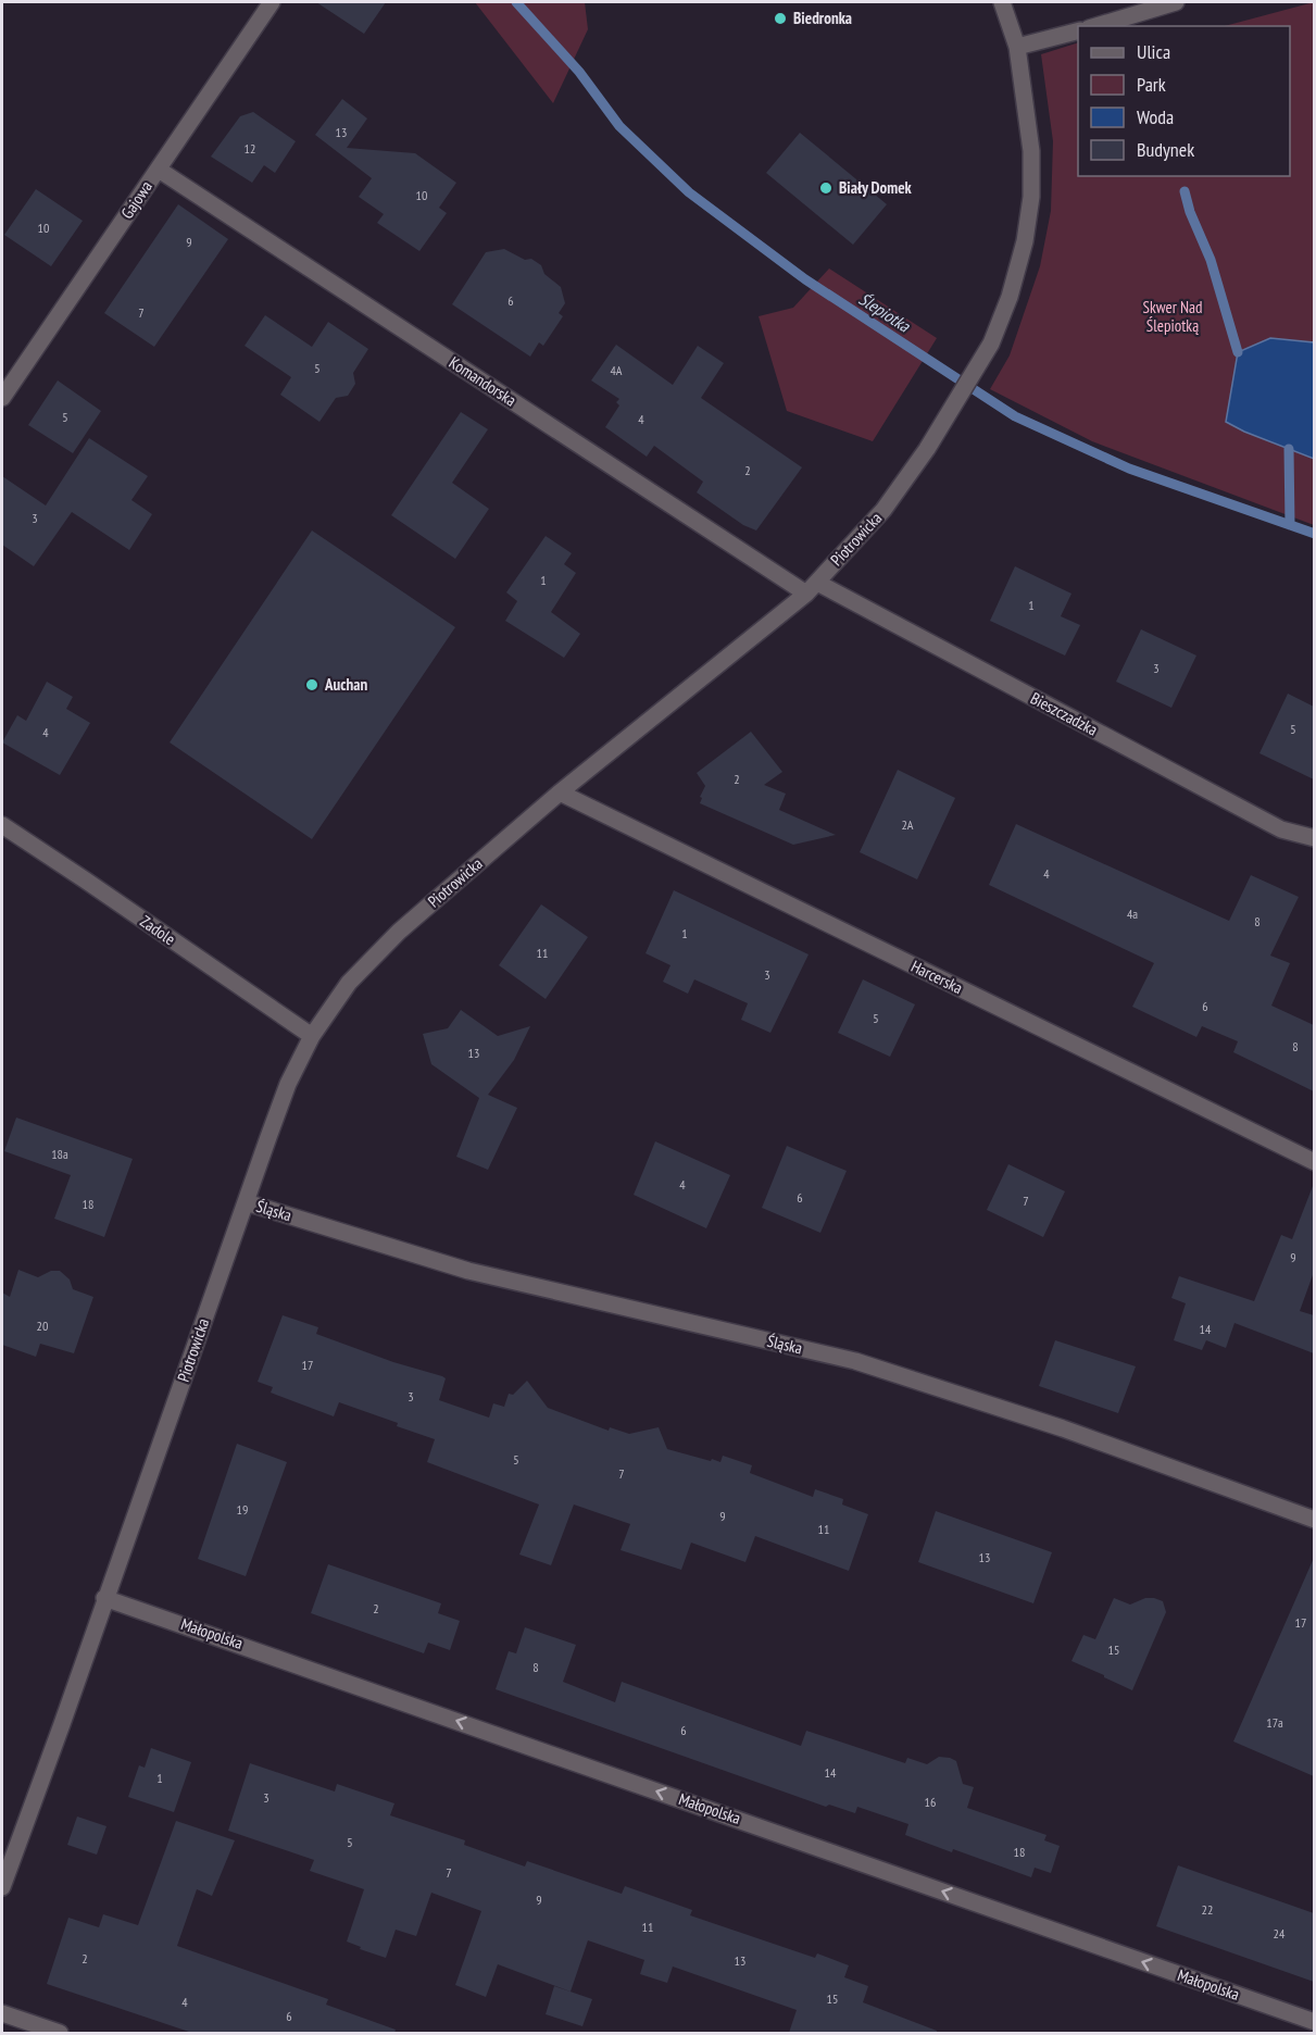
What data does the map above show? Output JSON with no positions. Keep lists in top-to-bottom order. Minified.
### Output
{"streets":{"street":["Gajowa","Komandorska","Piotrowicka","Bieszczadzka","Zadole","Harcerska","Śląska","Małopolska"]},"crossings":[["Gajowa","Komandorska"],["Komandorska","Piotrowicka"],["Komandorska","Bieszczadzka"],["Piotrowicka","Bieszczadzka"],["Piotrowicka","Zadole"],["Piotrowicka","Harcerska"],["Piotrowicka","Śląska"],["Piotrowicka","Małopolska"]],"one_way":["Małopolska"],"water":["Ślepiotka"],"parks":["Skwer Nad Ślepiotką"],"places":["Biedronka","Biały Domek","Auchan"],"house_numbers":["13","12","10","10","9","6","7","5","4A","5","4","2","3","1","1","3","5","4","2","2A","4","4a","8","1","11","3","6","5","8","13","18a","4","6","7","18","9","20","14","17","3","5","7","19","9","11","13","2","17","15","8","17a","6","14","1","3","16","5","18","7","9","22","11","24","2","13","15","4","6"],"legend":["Ulica","Park","Woda","Budynek"]}
